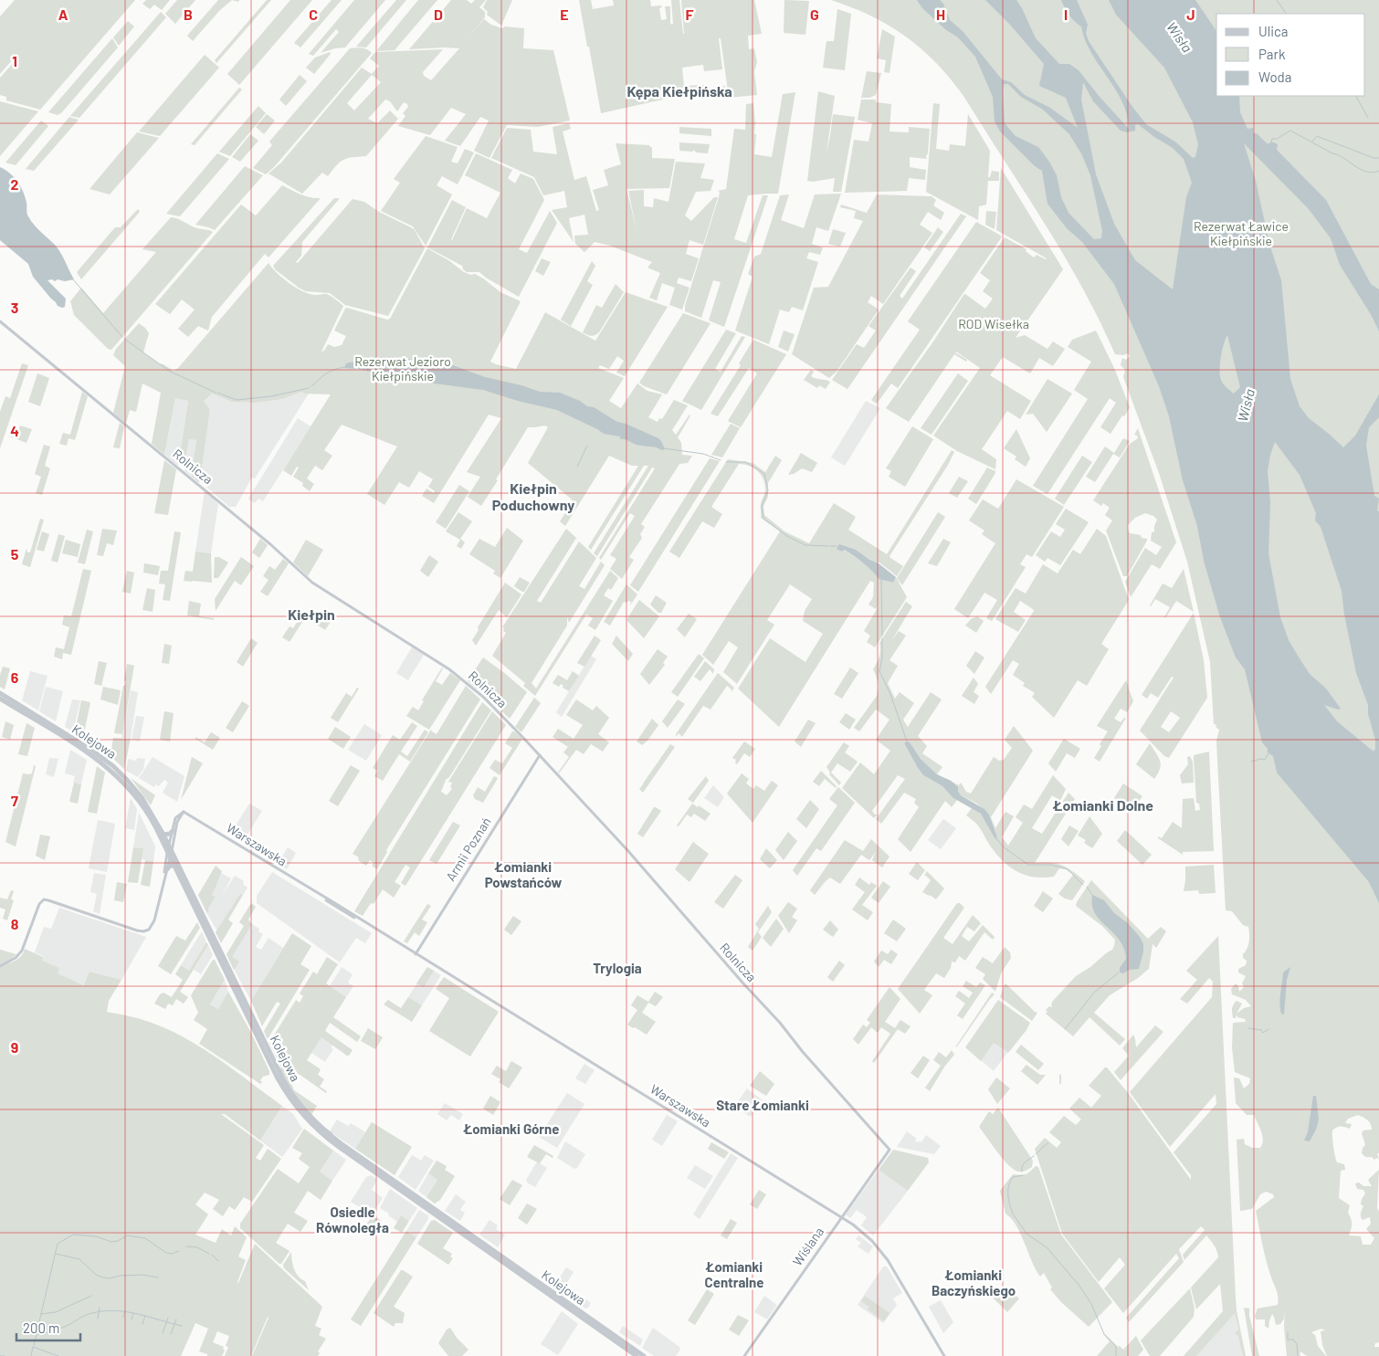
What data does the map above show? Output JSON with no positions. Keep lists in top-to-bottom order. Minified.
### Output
{"streets":{"highway":["Kolejowa"],"street":["Rolnicza","Warszawska","Armii Poznań","Wiślana"]},"crossings":[["Rolnicza","Armii Poznań"],["Rolnicza","Wiślana"],["Warszawska","Armii Poznań"],["Warszawska","Wiślana"]],"districts":["Kępa Kiełpińska","Kiełpin Poduchowny","Kiełpin","Łomianki Dolne","Łomianki Powstańców","Trylogia","Stare Łomianki","Łomianki Górne","Osiedle Równoległa","Łomianki Centralne","Łomianki Baczyńskiego"],"water":["Wisła"],"parks":["Rezerwat Ławice Kiełpińskie","ROD Wisełka","Rezerwat Jezioro Kiełpińskie"],"legend":["Ulica","Park","Woda"],"scale_bar":"200 m","grid":{"columns":["A","B","C","D","E","F","G","H","I","J"],"rows":["1","2","3","4","5","6","7","8","9"]}}
